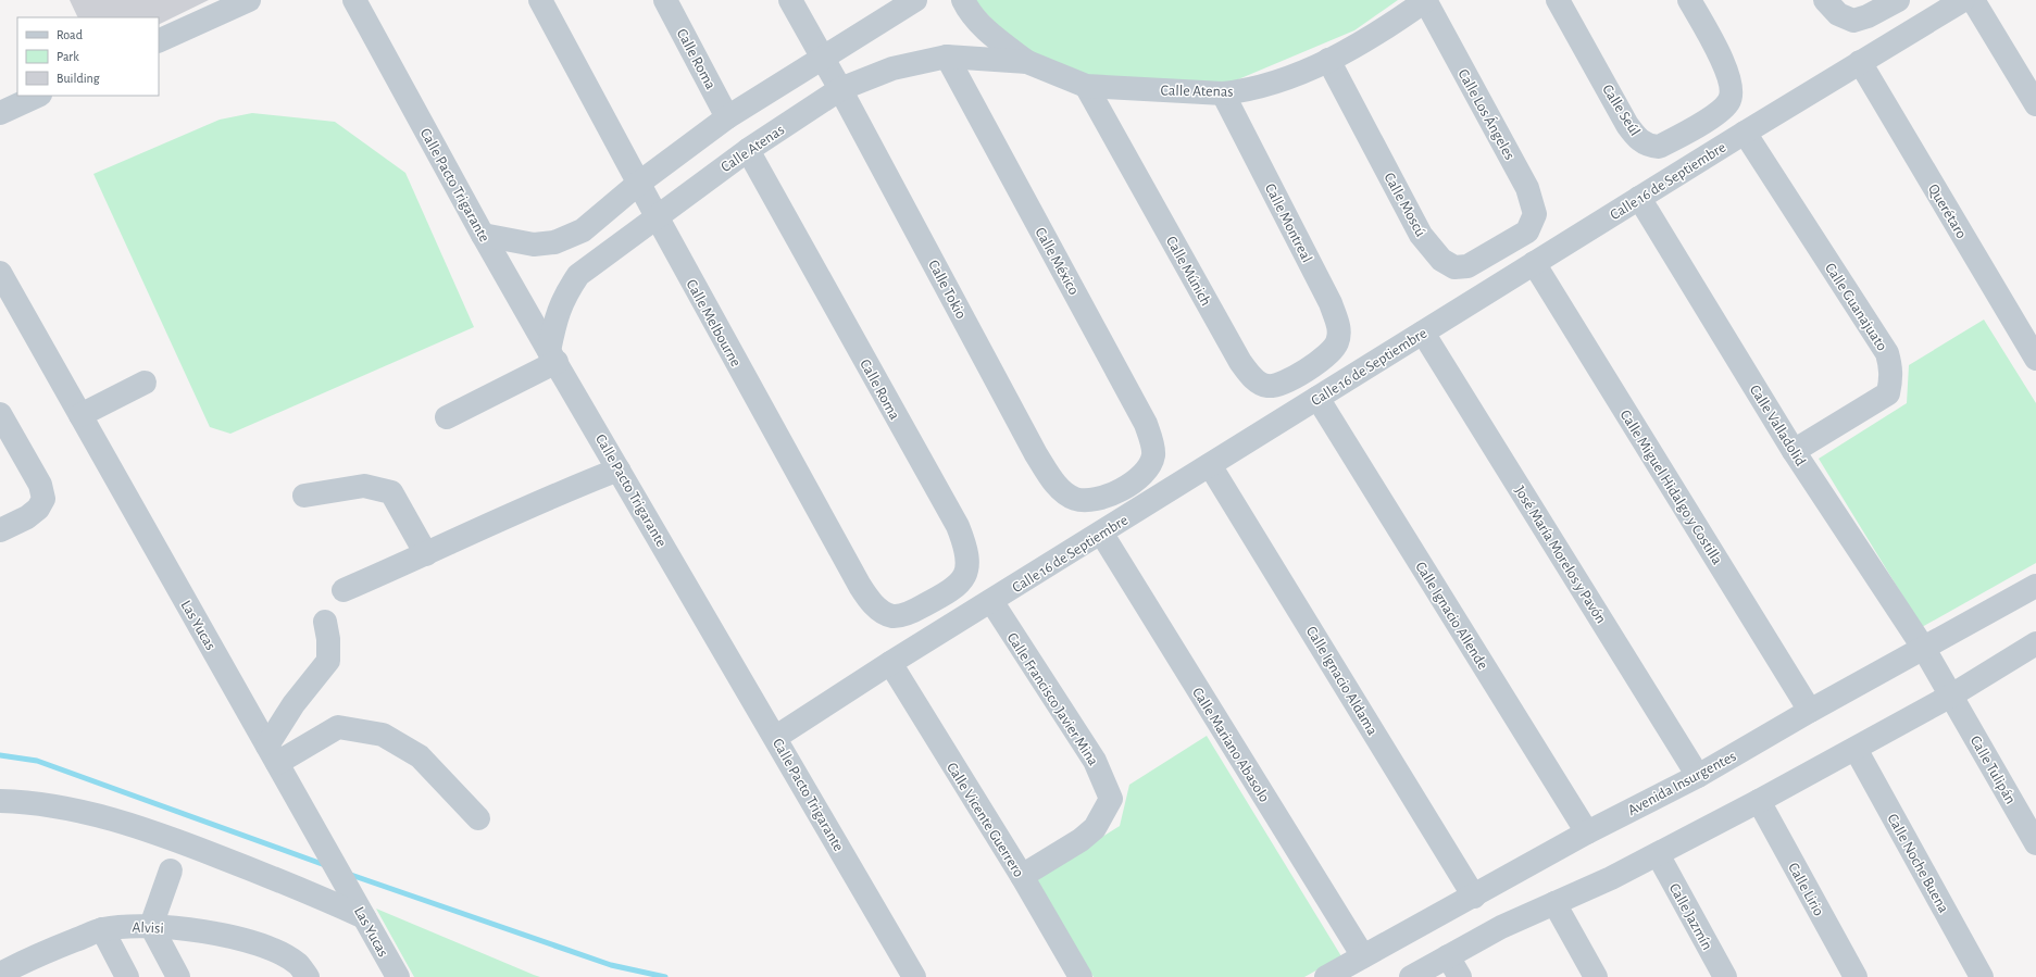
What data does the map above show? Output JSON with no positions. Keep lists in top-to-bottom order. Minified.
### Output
{"streets":{"street":["Calle Roma","Calle Atenas","Calle Seúl","Calle Los Ángeles","Calle 16 de Septiembre","Calle Pacto Trigarante","Calle Moscú","Querétaro","Calle Montreal","Calle México","Calle Múnich","Calle Tokio","Calle Guanajuato","Calle Melbourne","Calle Valladolid","Calle Miguel Hidalgo y Costilla","José María Morelos y Pavón","Calle Ignacio Allende","Las Yucas","Calle Ignacio Aldama","Calle Francisco Javier Mina","Calle Mariano Abasolo","Calle Tulipán","Avenida Insurgentes","Calle Vicente Guerrero","Calle Noche Buena","Calle Lirio","Calle Jazmín","Alvisi"]},"crossings":[["Calle Roma","Calle Atenas"],["Calle Roma","Calle Melbourne"],["Calle Atenas","Calle Los Ángeles"],["Calle Atenas","Calle Pacto Trigarante"],["Calle Atenas","Calle Moscú"],["Calle Atenas","Calle Montreal"],["Calle Atenas","Calle México"],["Calle Atenas","Calle Múnich"],["Calle Atenas","Calle Tokio"],["Calle Atenas","Calle Melbourne"],["Calle Los Ángeles","Calle Moscú"],["Calle 16 de Septiembre","Calle Pacto Trigarante"],["Calle 16 de Septiembre","Querétaro"],["Calle 16 de Septiembre","Calle Guanajuato"],["Calle 16 de Septiembre","Calle Valladolid"],["Calle 16 de Septiembre","Calle Miguel Hidalgo y Costilla"],["Calle 16 de Septiembre","José María Morelos y Pavón"],["Calle 16 de Septiembre","Calle Ignacio Allende"],["Calle 16 de Septiembre","Calle Ignacio Aldama"],["Calle 16 de Septiembre","Calle Francisco Javier Mina"],["Calle 16 de Septiembre","Calle Mariano Abasolo"],["Calle 16 de Septiembre","Calle Vicente Guerrero"],["Calle Montreal","Calle Múnich"],["Calle México","Calle Tokio"],["Calle Guanajuato","Calle Valladolid"],["Calle Valladolid","Calle Tulipán"],["Calle Valladolid","Avenida Insurgentes"],["Calle Miguel Hidalgo y Costilla","Avenida Insurgentes"],["José María Morelos y Pavón","Avenida Insurgentes"],["Calle Ignacio Allende","Avenida Insurgentes"],["Calle Ignacio Aldama","Avenida Insurgentes"],["Calle Francisco Javier Mina","Calle Vicente Guerrero"],["Calle Mariano Abasolo","Avenida Insurgentes"]],"legend":["Road","Park","Building"]}
